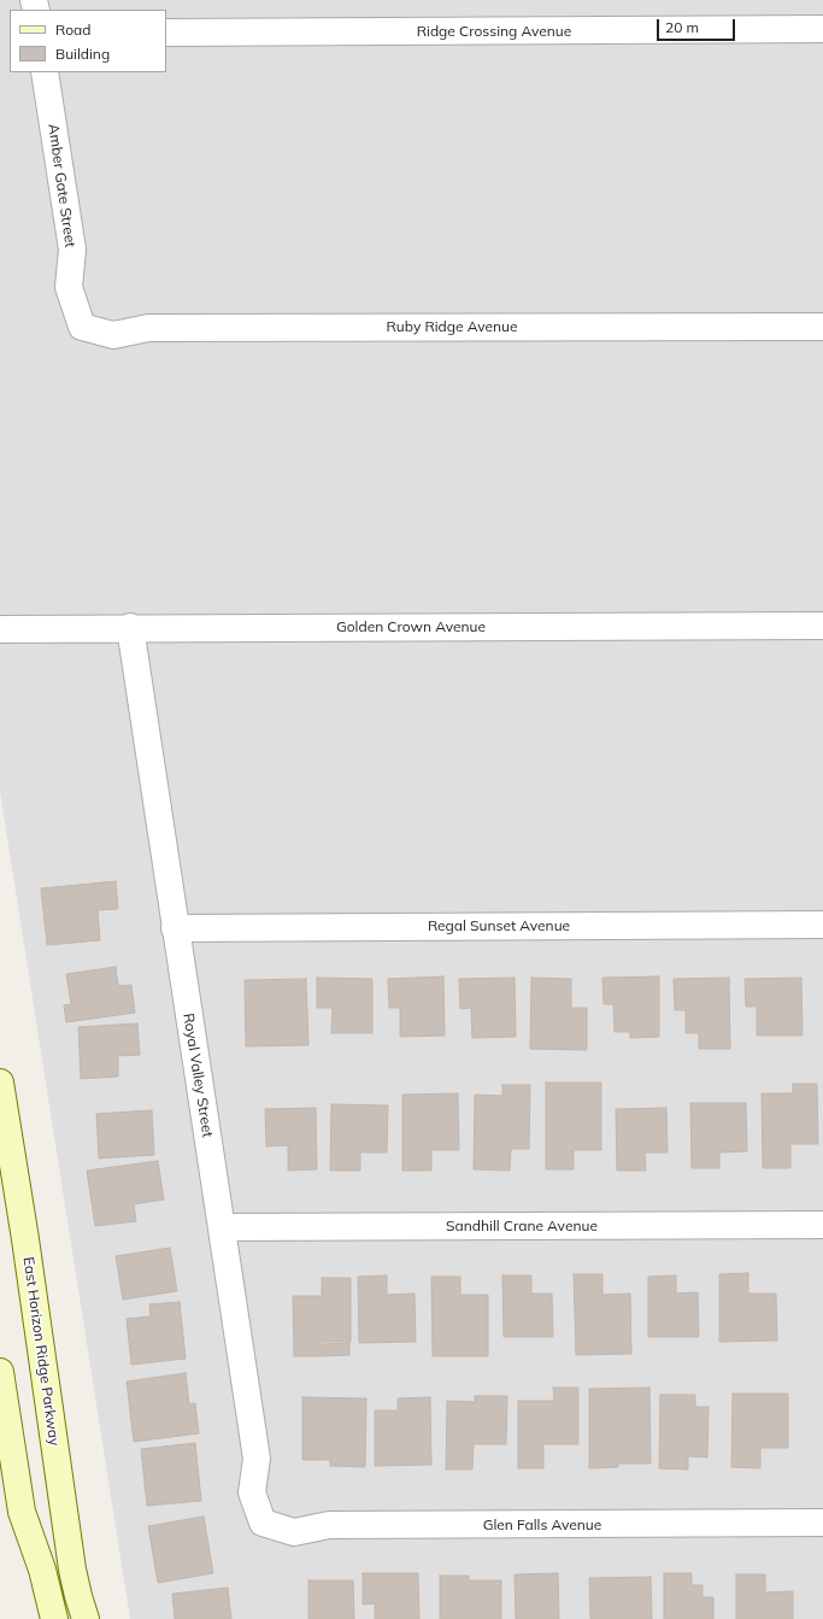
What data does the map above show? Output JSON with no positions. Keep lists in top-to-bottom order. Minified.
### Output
{"streets":{"main road":["East Horizon Ridge Parkway"],"street":["Ridge Crossing Avenue","Amber Gate Street","Ruby Ridge Avenue","Golden Crown Avenue","Regal Sunset Avenue","Royal Valley Street","Sandhill Crane Avenue","Glen Falls Avenue"]},"crossings":[["Amber Gate Street","Ruby Ridge Avenue"],["Golden Crown Avenue","Royal Valley Street"],["Regal Sunset Avenue","Royal Valley Street"],["Royal Valley Street","Sandhill Crane Avenue"],["Royal Valley Street","Glen Falls Avenue"]],"legend":["Road","Building"],"scale_bar":"20 m"}
